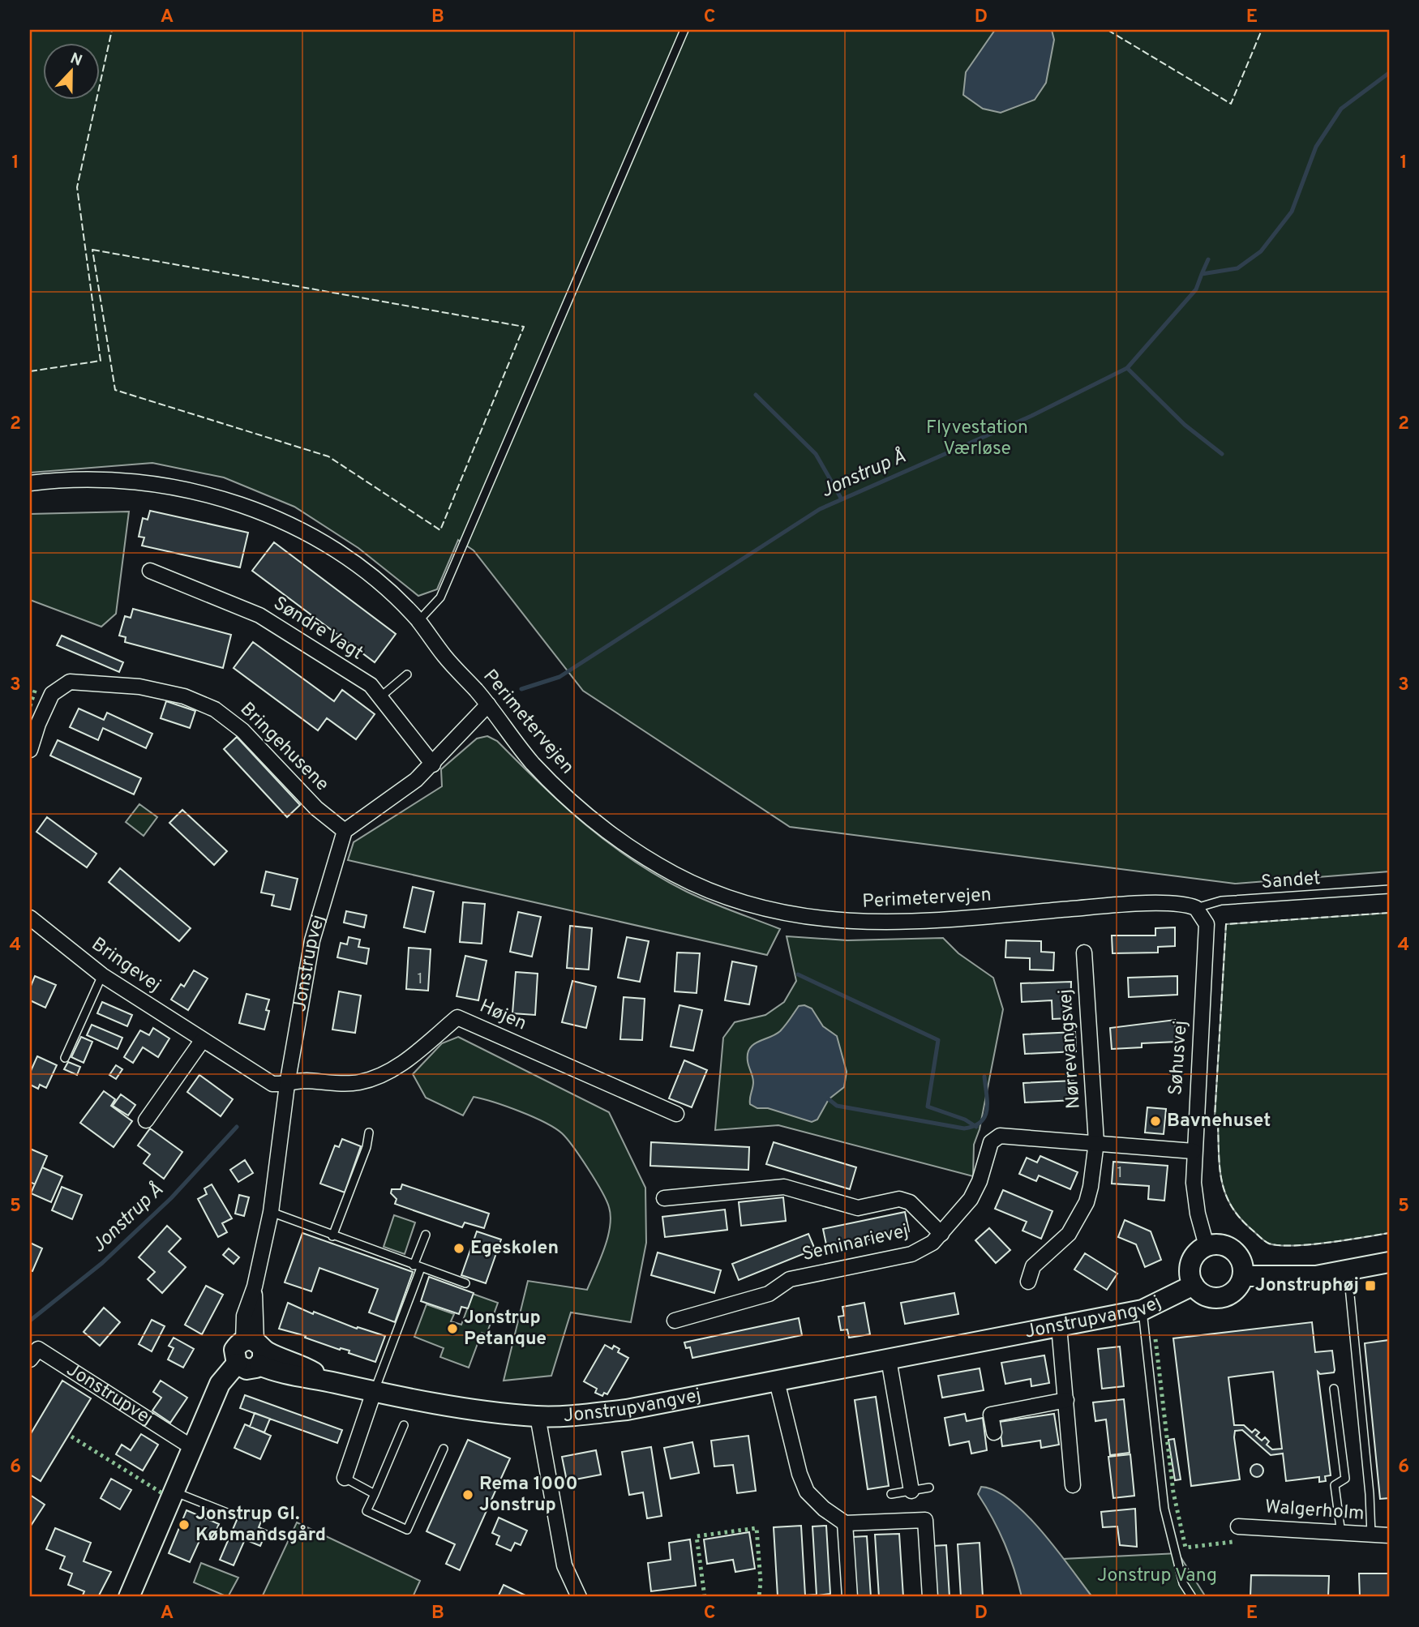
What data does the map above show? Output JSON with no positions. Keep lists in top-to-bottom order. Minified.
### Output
{"streets":{"street":["Søndre Vagt","Perimetervejen","Bringehusene","Jonstrupvej","Bringevej","Højen","Nørrevangsvej","Søhusvej","Seminarievej","Jonstrupvangvej","Walgerholm"],"lane":["Sandet"]},"crossings":[["Perimetervejen","Sandet"],["Perimetervejen","Søhusvej"],["Bringehusene","Jonstrupvej"],["Sandet","Søhusvej"],["Jonstrupvej","Bringevej"],["Jonstrupvej","Højen"],["Jonstrupvej","Jonstrupvangvej"],["Bringevej","Højen"],["Nørrevangsvej","Seminarievej"],["Søhusvej","Seminarievej"],["Søhusvej","Jonstrupvangvej"]],"water":["Jonstrup Å"],"parks":["Flyvestation Værløse","Jonstrup Vang"],"places":{"other":["Bavnehuset","Egeskolen","Jonstrup Petanque","Rema 1000 Jonstrup","Jonstrup Gl. Købmandsgård"],"transit":["Jonstruphøj"]},"house_numbers":["1","1"],"north":"top","grid":{"columns":["A","B","C","D","E"],"rows":["1","2","3","4","5","6"]}}
